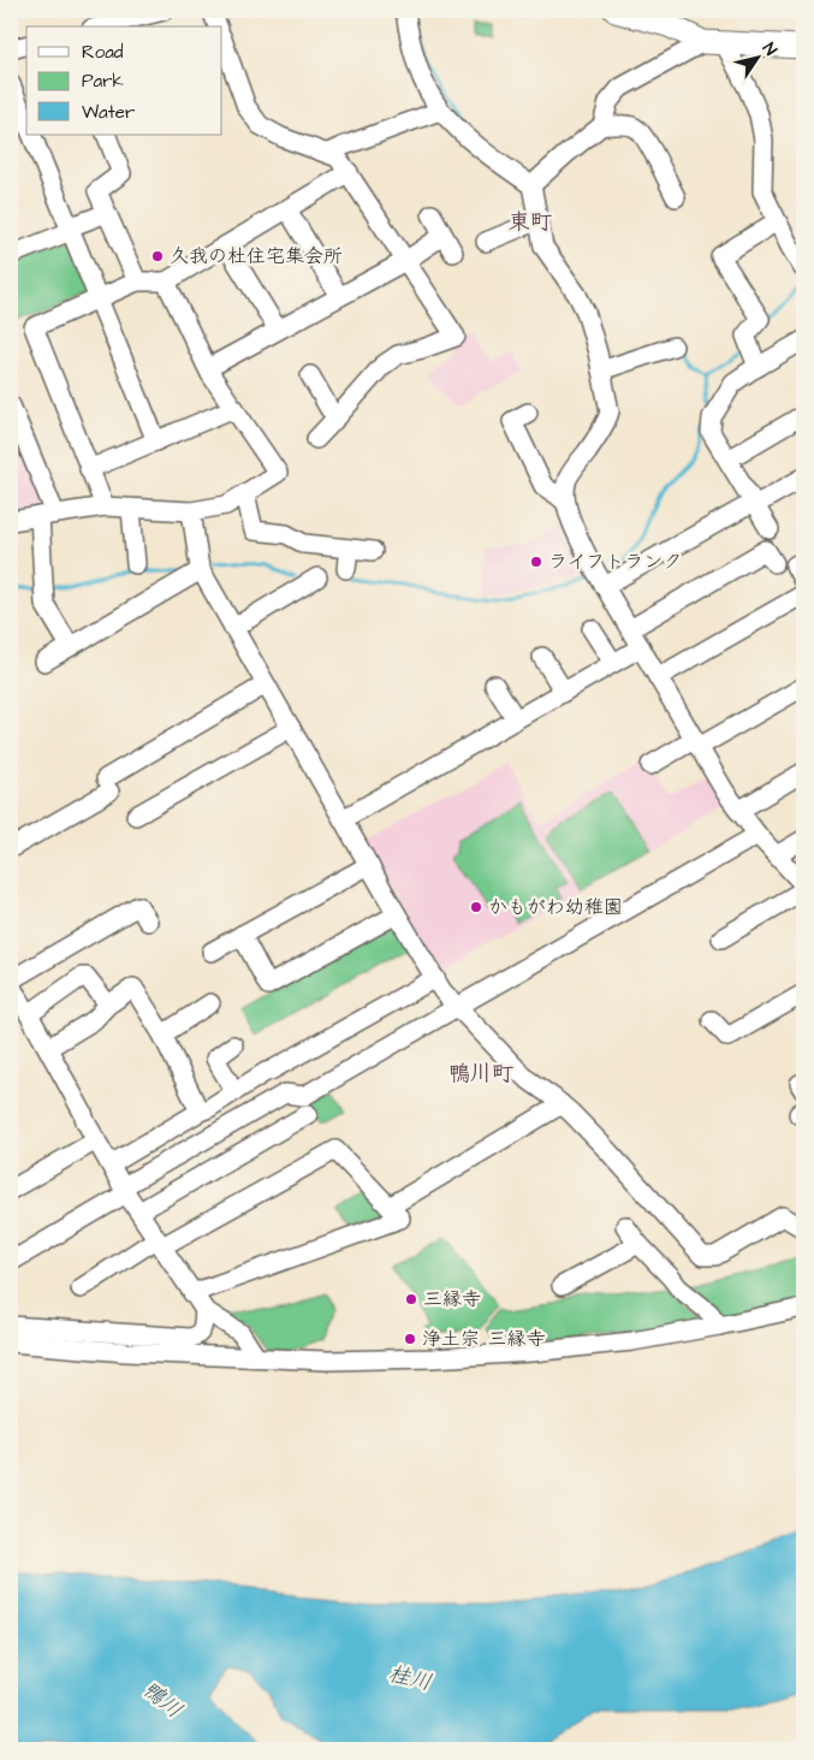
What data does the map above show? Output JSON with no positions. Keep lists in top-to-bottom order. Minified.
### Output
{"districts":["東町","鴨川町"],"water":["桂川","鴨川"],"places":["久我の杜住宅集会所","ライフトランク","かもがわ幼稚園","三縁寺","浄土宗 三縁寺"],"legend":["Road","Park","Water"],"north":"top right"}
